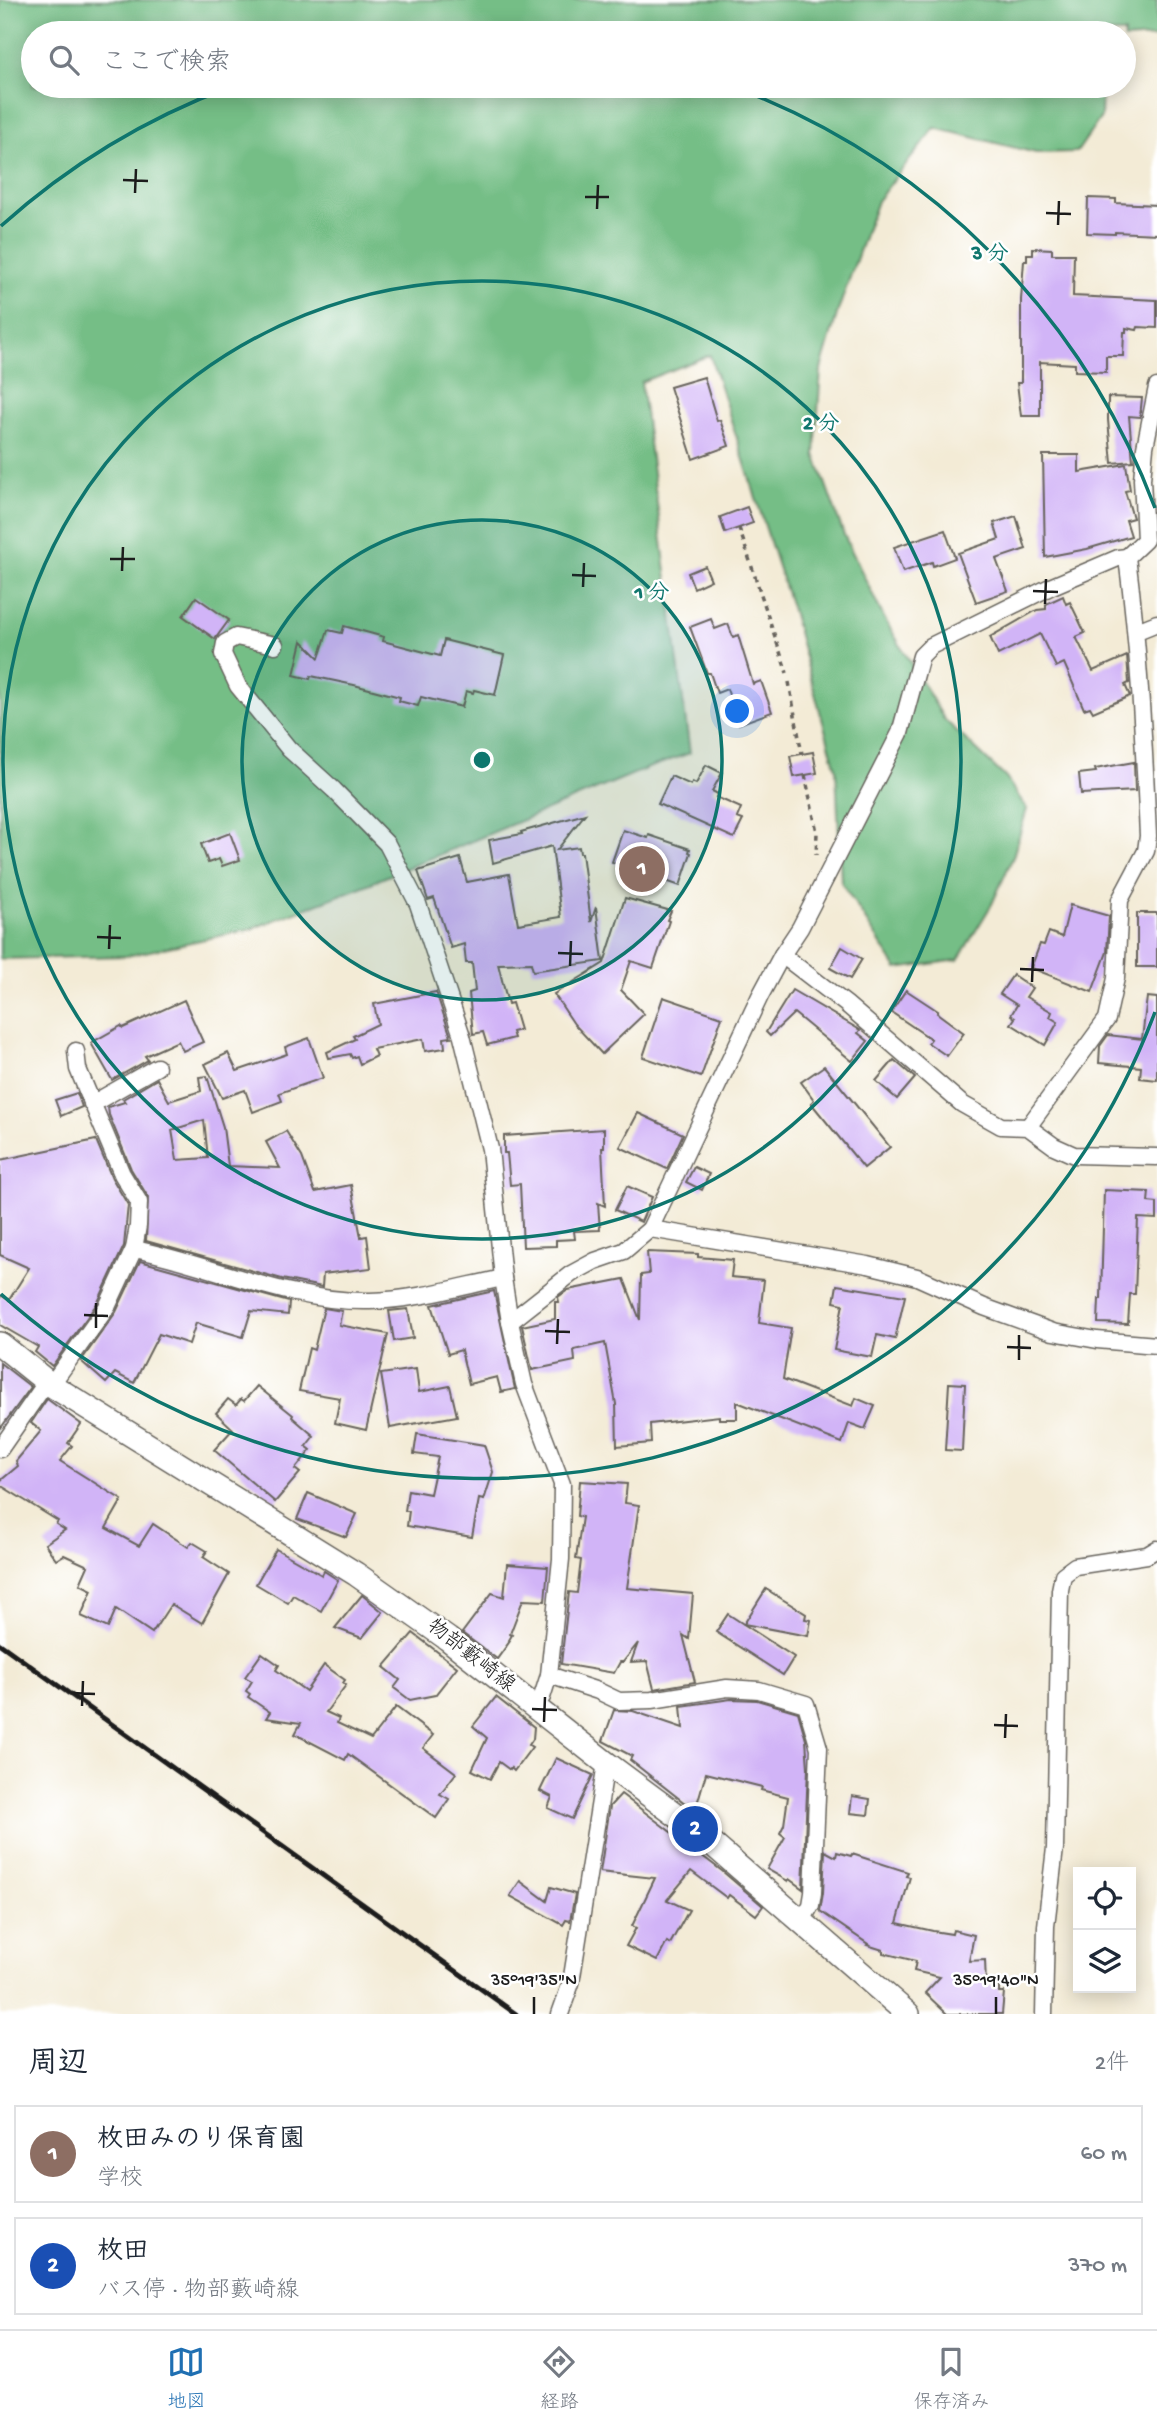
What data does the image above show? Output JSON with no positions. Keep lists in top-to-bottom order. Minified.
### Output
{"streets":{"main road":["物部藪崎線"]},"page":{"search":"ここで検索","pins":["1","2"],"heading":["周辺","2件"],"list":[{"mark":"1","name":"枚田みのり保育園","note":"学校","value":"60 m"},{"mark":"2","name":"枚田","note":"バス停 · 物部藪崎線","value":"370 m"}],"nav":["地図","経路","保存済み"]},"coordinates":["35°19'35\"N","35°19'40\"N"],"rings":["3 分","2 分","1 分"]}
